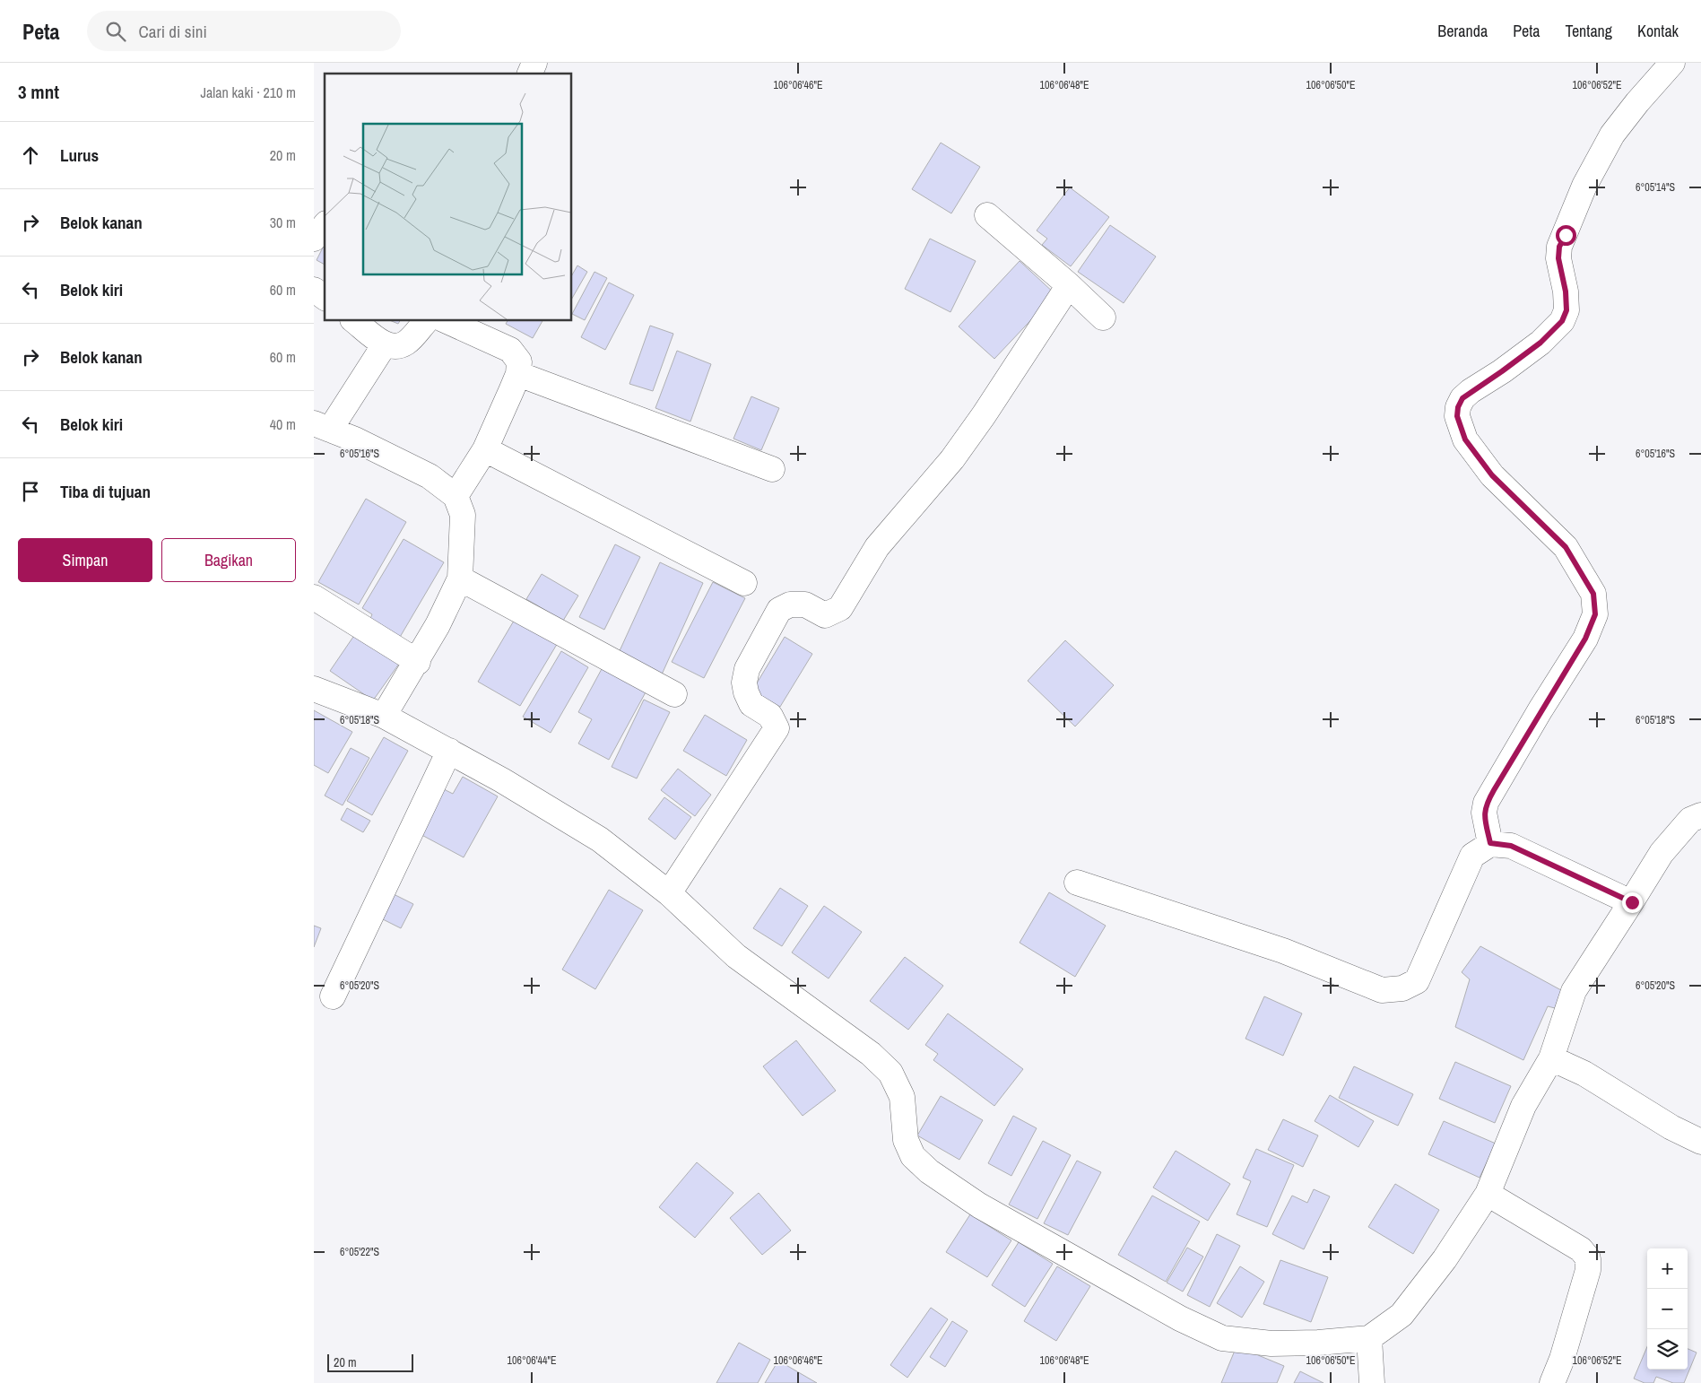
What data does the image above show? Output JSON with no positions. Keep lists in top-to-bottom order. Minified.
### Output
{"scale_bar":"20 m","page":{"header":"Peta","search":"Cari di sini","nav":["Beranda","Peta","Tentang","Kontak"],"heading":["3 mnt","Jalan kaki · 210 m"],"list":[["Lurus","20 m"],["Belok kanan","30 m"],["Belok kiri","60 m"],["Belok kanan","60 m"],["Belok kiri","40 m"],"Tiba di tujuan"],"buttons":["Simpan","Bagikan"],"map_buttons":["+","−"],"scale":"20 m"},"coordinates":["106°06'46\"E","106°06'48\"E","106°06'50\"E","106°06'52\"E","6°05'14\"S","6°05'16\"S","6°05'18\"S","6°05'20\"S","6°05'22\"S","106°06'44\"E"]}
